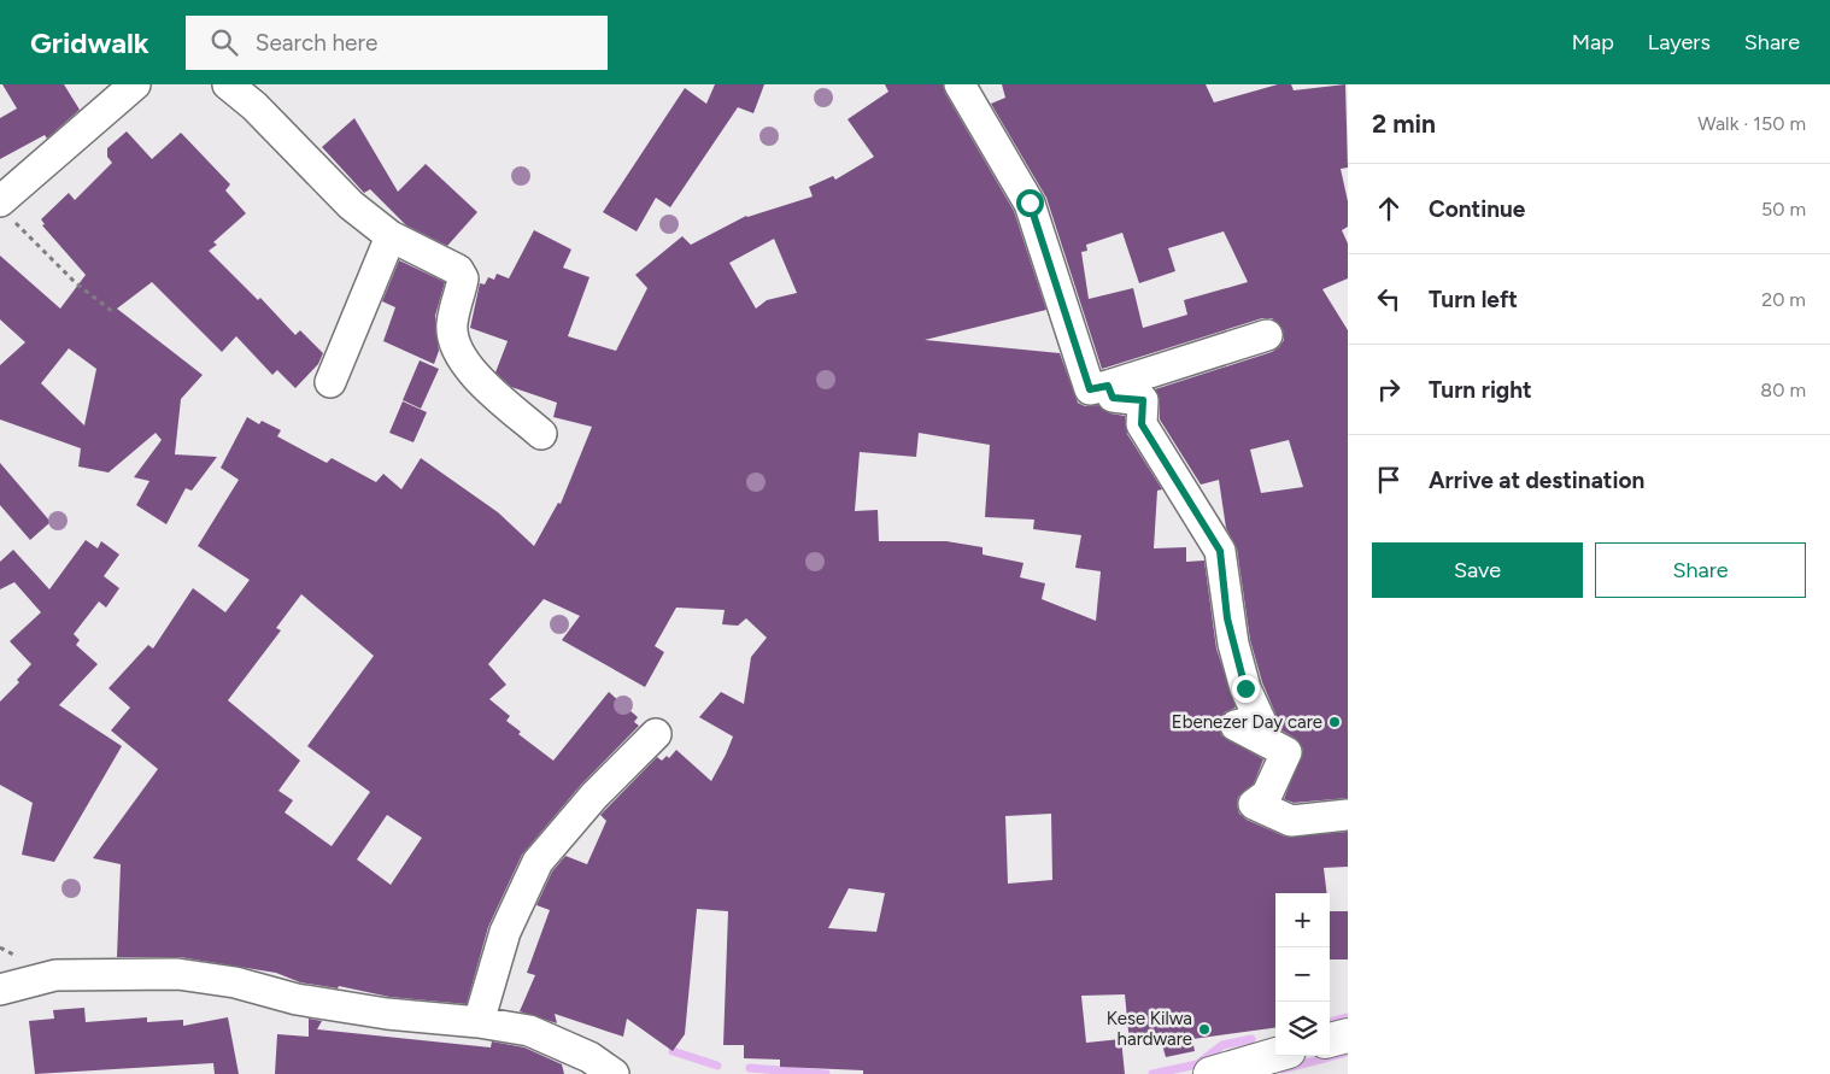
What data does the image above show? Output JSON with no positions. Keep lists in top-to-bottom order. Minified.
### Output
{"places":["Ebenezer Day care","Kese Kilwa hardware"],"page":{"header":"Gridwalk","search":"Search here","nav":["Map","Layers","Share"],"heading":["2 min","Walk · 150 m"],"list":[["Continue","50 m"],["Turn left","20 m"],["Turn right","80 m"],"Arrive at destination"],"buttons":["Save","Share"],"map_buttons":["+","−"]}}
